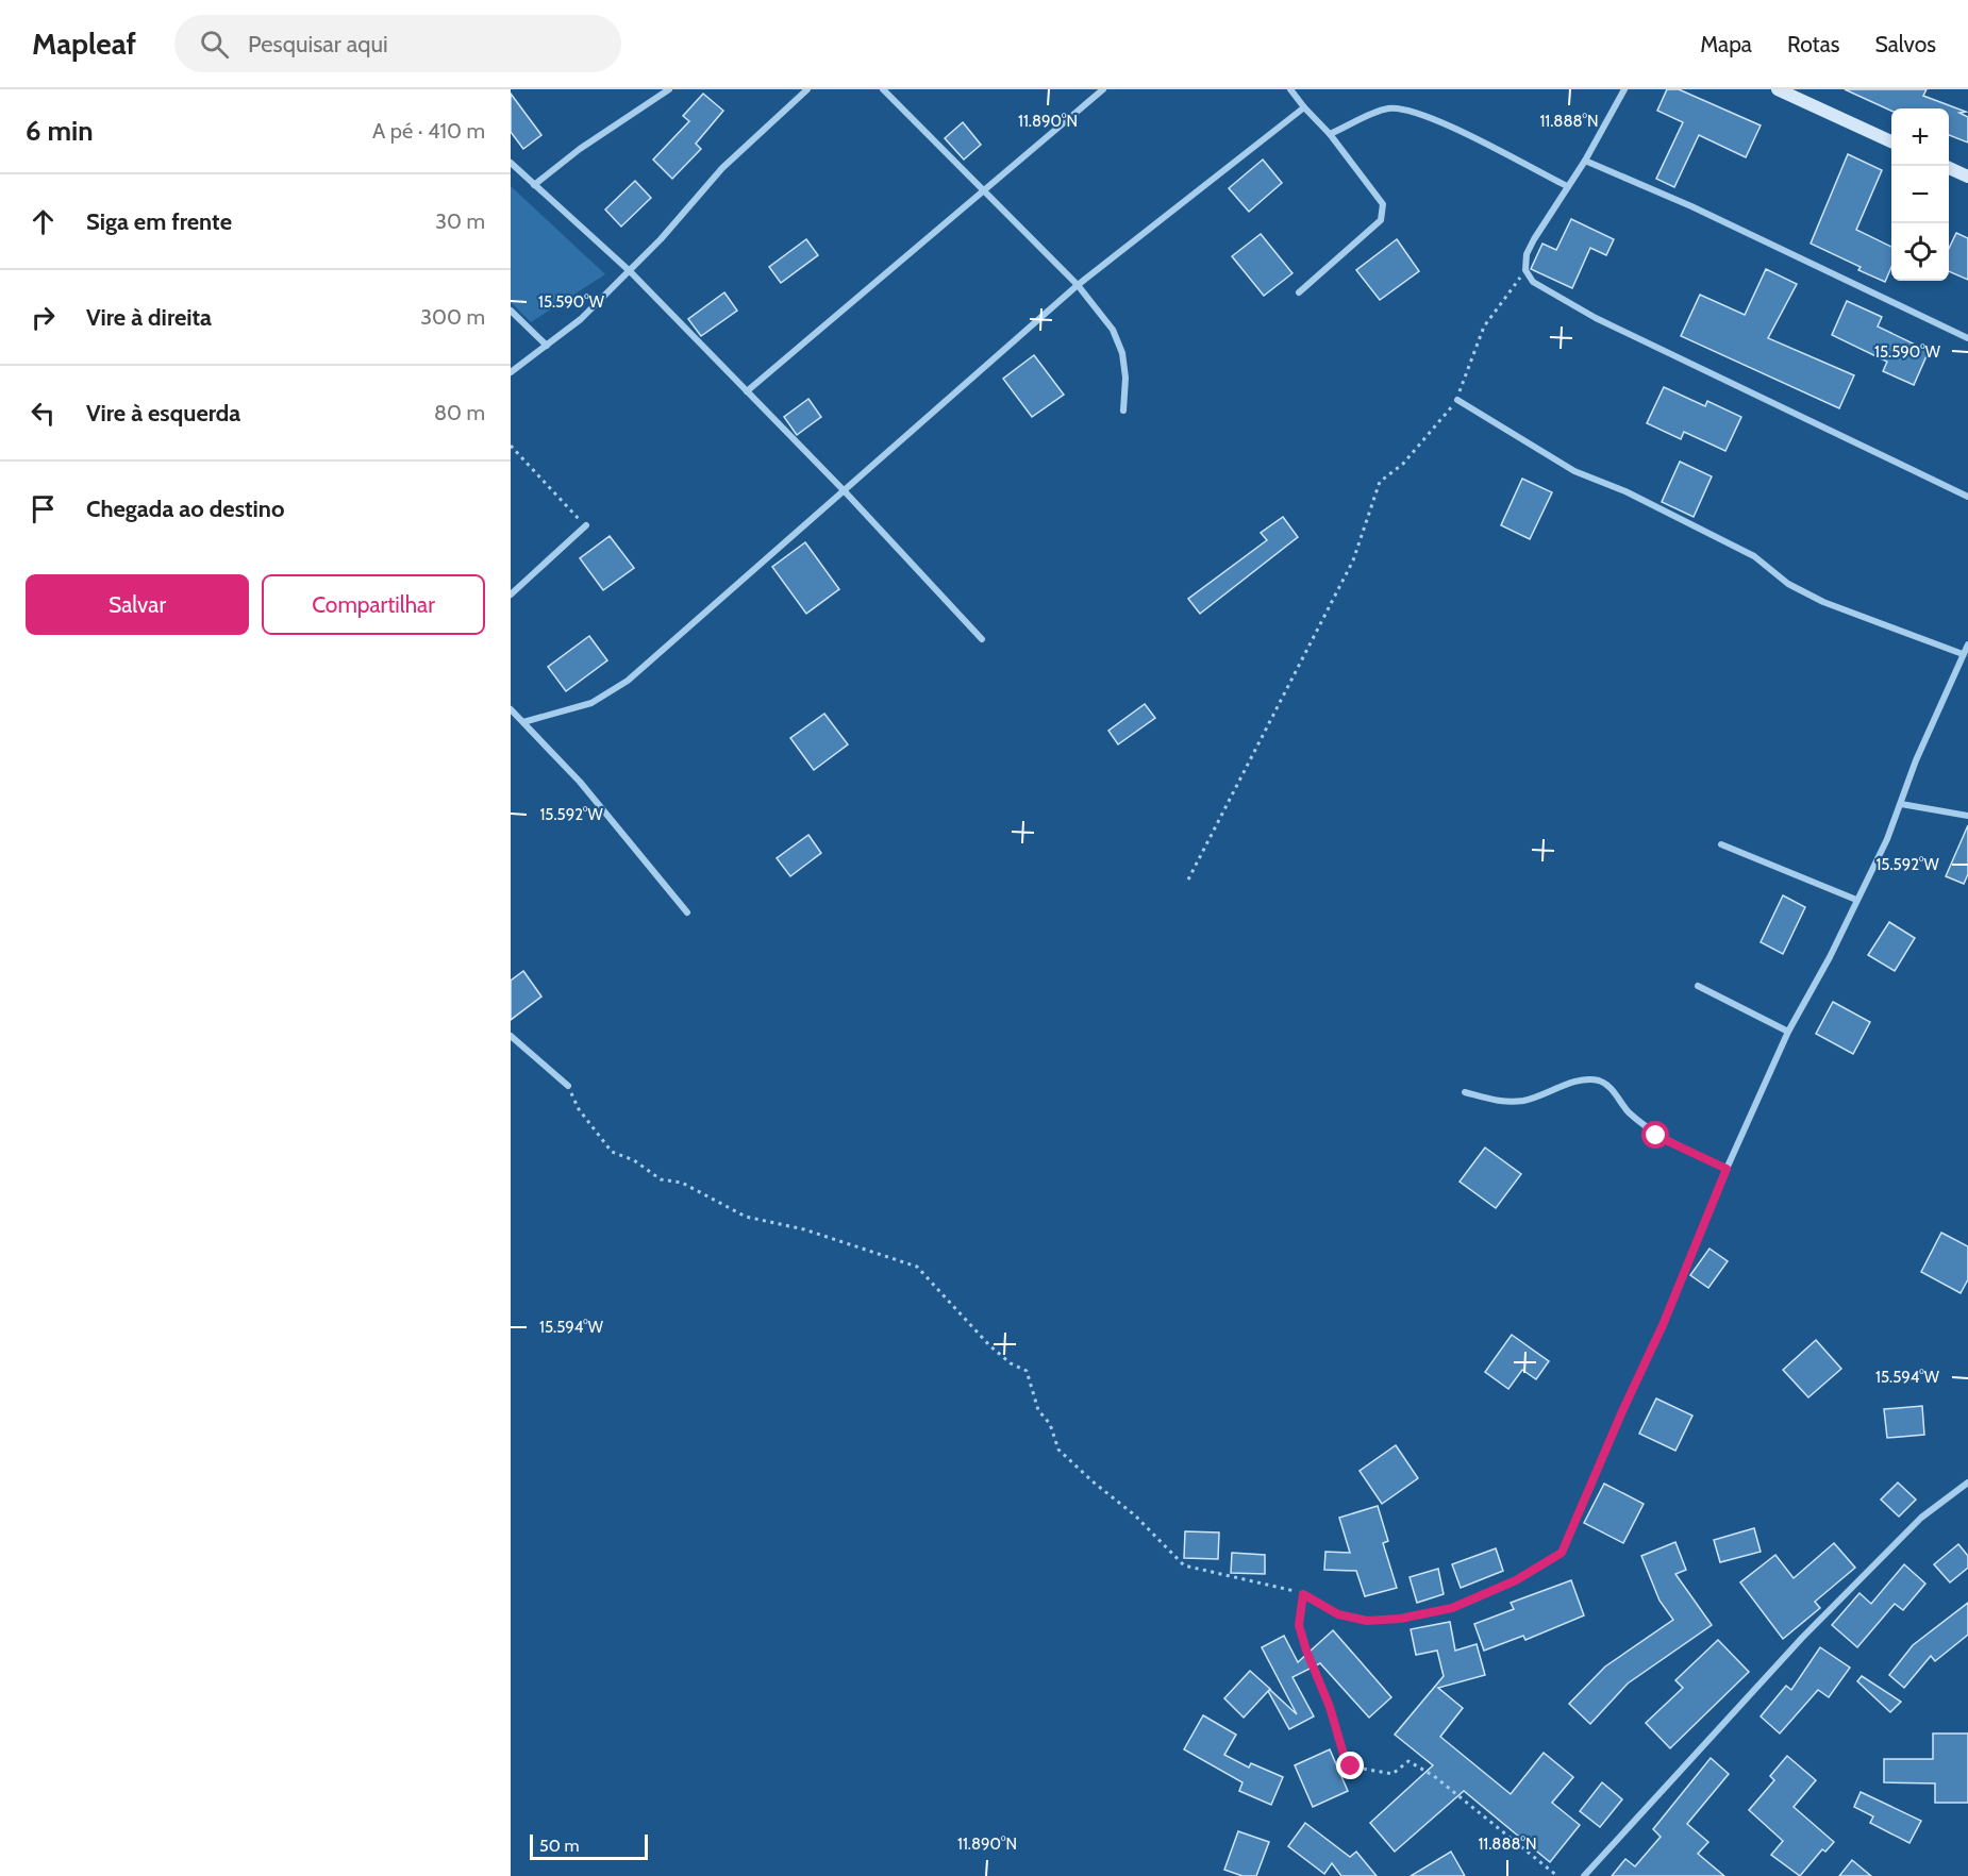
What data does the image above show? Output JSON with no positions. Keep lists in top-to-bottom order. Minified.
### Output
{"scale_bar":"50 m","page":{"header":"Mapleaf","search":"Pesquisar aqui","nav":["Mapa","Rotas","Salvos"],"heading":["6 min","A pé · 410 m"],"map_buttons":["+","−"],"list":[["Siga em frente","30 m"],["Vire à direita","300 m"],["Vire à esquerda","80 m"],"Chegada ao destino"],"buttons":["Salvar","Compartilhar"],"scale":"50 m"},"coordinates":["11.890°N","11.888°N","15.590°W","15.592°W","15.594°W"]}
